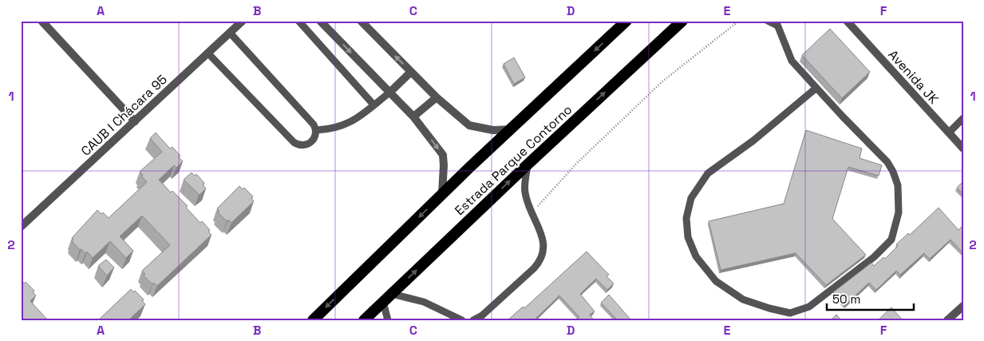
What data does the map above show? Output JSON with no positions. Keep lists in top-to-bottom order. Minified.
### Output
{"streets":{"highway":["Estrada Parque Contorno"],"street":["Avenida JK","CAUB I Chácara 95"]},"scale_bar":"50 m","grid":{"columns":["A","B","C","D","E","F"],"rows":["1","2"]}}
